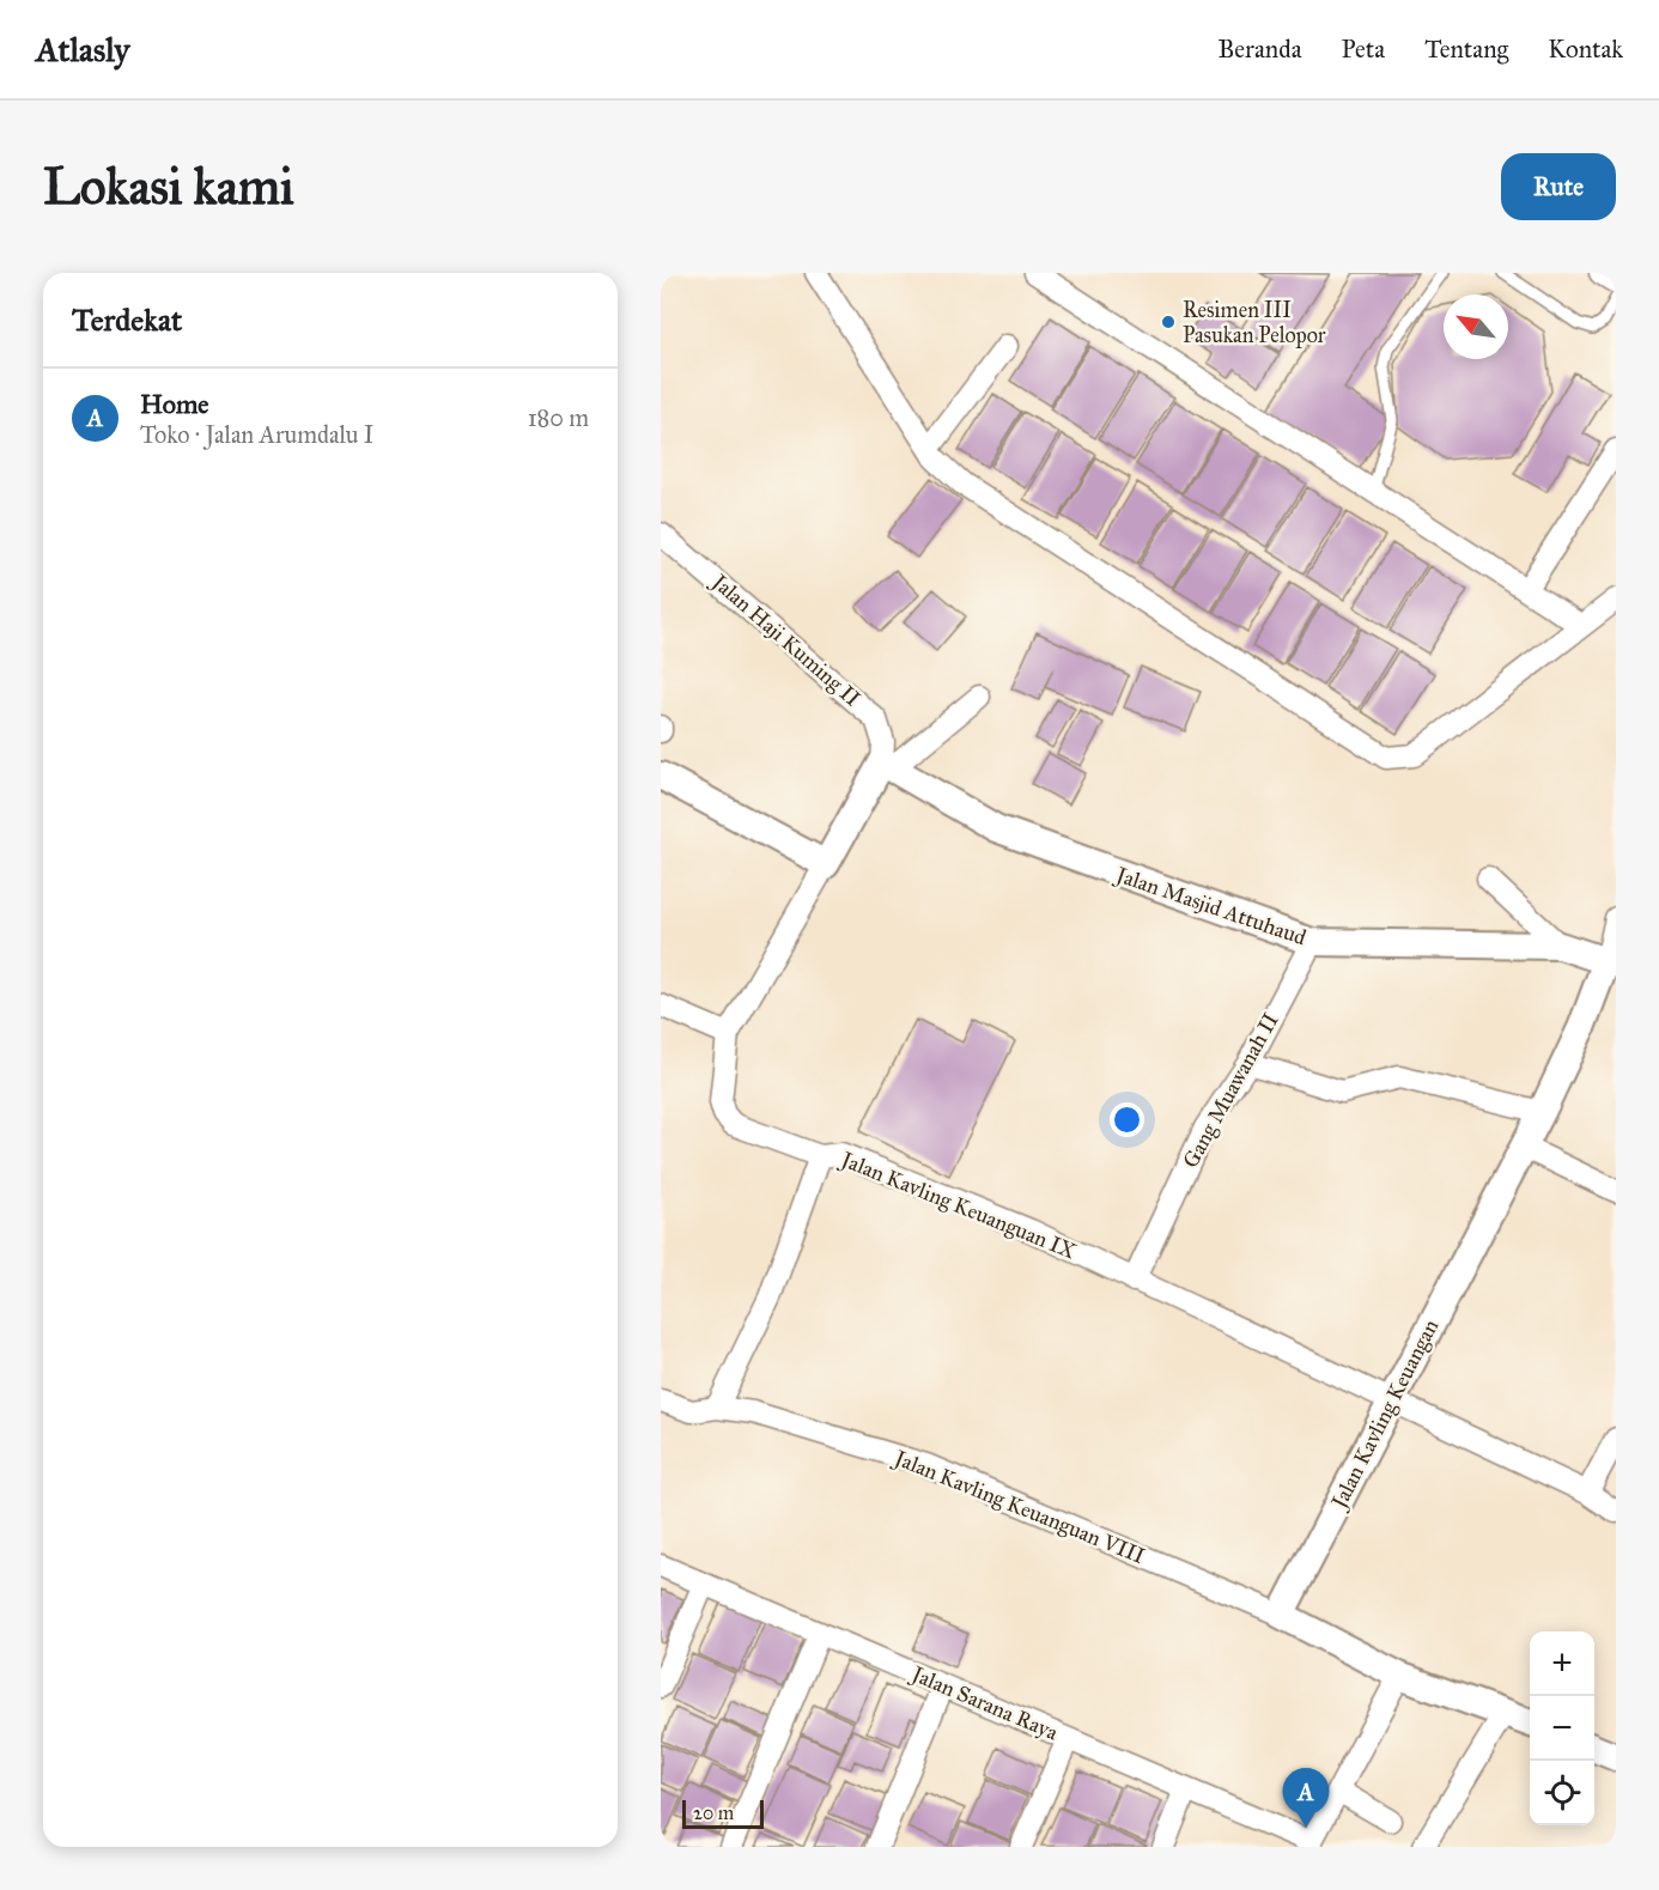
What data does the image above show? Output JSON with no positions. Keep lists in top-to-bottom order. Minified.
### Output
{"streets":{"street":["Jalan Haji Kuming II","Jalan Masjid Attuhaud","Gang Muawanah II","Jalan Kavling Keuanguan IX","Jalan Kavling Keuangan","Jalan Kavling Keuanguan VIII","Jalan Sarana Raya"]},"crossings":[["Jalan Haji Kuming II","Jalan Masjid Attuhaud"],["Jalan Haji Kuming II","Jalan Kavling Keuanguan IX"],["Jalan Masjid Attuhaud","Gang Muawanah II"],["Jalan Masjid Attuhaud","Jalan Kavling Keuanguan IX"],["Jalan Masjid Attuhaud","Jalan Kavling Keuangan"],["Gang Muawanah II","Jalan Kavling Keuanguan IX"],["Jalan Kavling Keuanguan IX","Jalan Kavling Keuangan"],["Jalan Kavling Keuangan","Jalan Kavling Keuanguan VIII"]],"places":["Resimen III Pasukan Pelopor"],"scale_bar":"20 m","north":"top left","page":{"header":"Atlasly","nav":["Beranda","Peta","Tentang","Kontak"],"buttons":"Rute","title":"Lokasi kami","heading":"Terdekat","list":[{"mark":"A","name":"Home","note":"Toko · Jalan Arumdalu I","value":"180 m"}],"map_buttons":["+","−"],"pins":"A","scale":"20 m"}}
